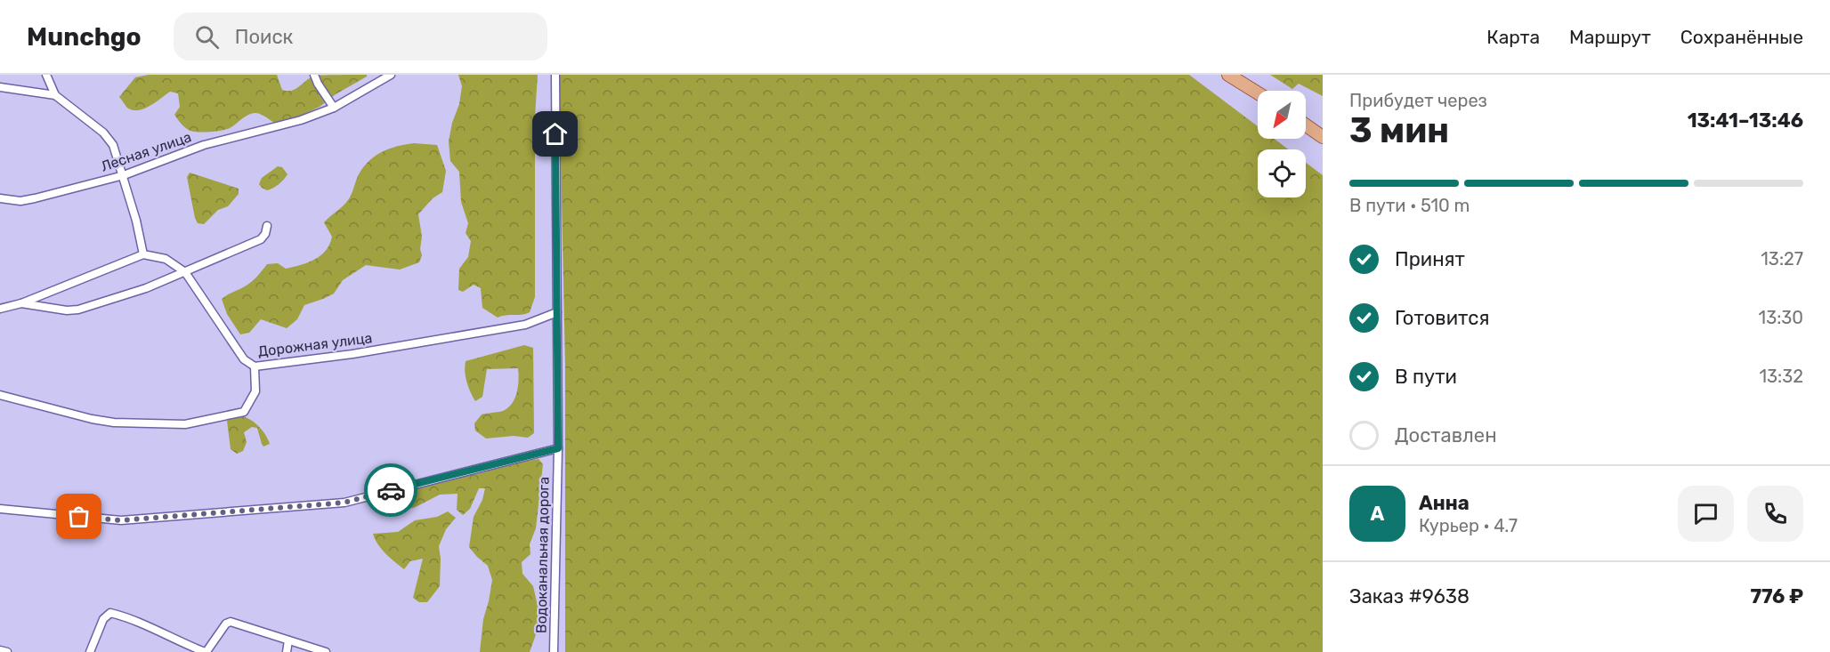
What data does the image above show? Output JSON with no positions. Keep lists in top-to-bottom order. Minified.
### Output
{"streets":{"street":["Лесная улица","Дорожная улица","Водоканальная дорога"]},"crossings":[["Дорожная улица","Водоканальная дорога"]],"north":"bottom left","page":{"header":"Munchgo","search":"Поиск","nav":["Карта","Маршрут","Сохранённые"],"heading":["3 мин","Прибудет через","13:41–13:46"],"panel":["Анна","Курьер · 4.7","Заказ #9638","776 ₽"],"bar":"В пути · 510 m","list":[["Принят","13:27"],["Готовится","13:30"],["В пути","13:32"],"Доставлен"],"round":"А"}}
